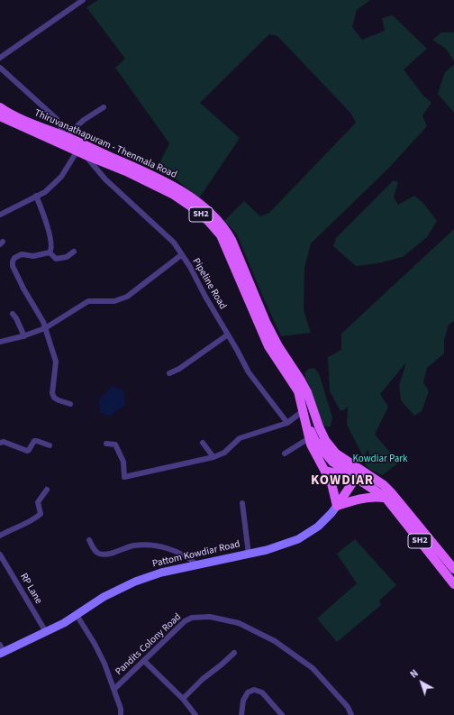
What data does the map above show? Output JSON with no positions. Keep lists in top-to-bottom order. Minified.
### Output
{"streets":{"main road":["Thiruvanathapuram - Thenmala Road","SH2","Pattom Kowdiar Road"],"street":["Pipeline Road","RP Lane","Pandits Colony Road"]},"crossings":[["Thiruvanathapuram - Thenmala Road","SH2"],["Thiruvanathapuram - Thenmala Road","Pipeline Road"],["SH2","Pipeline Road"],["Pattom Kowdiar Road","RP Lane"],["Pattom Kowdiar Road","Pandits Colony Road"]],"districts":["KOWDIAR"],"parks":["Kowdiar Park"],"north":"top left"}
